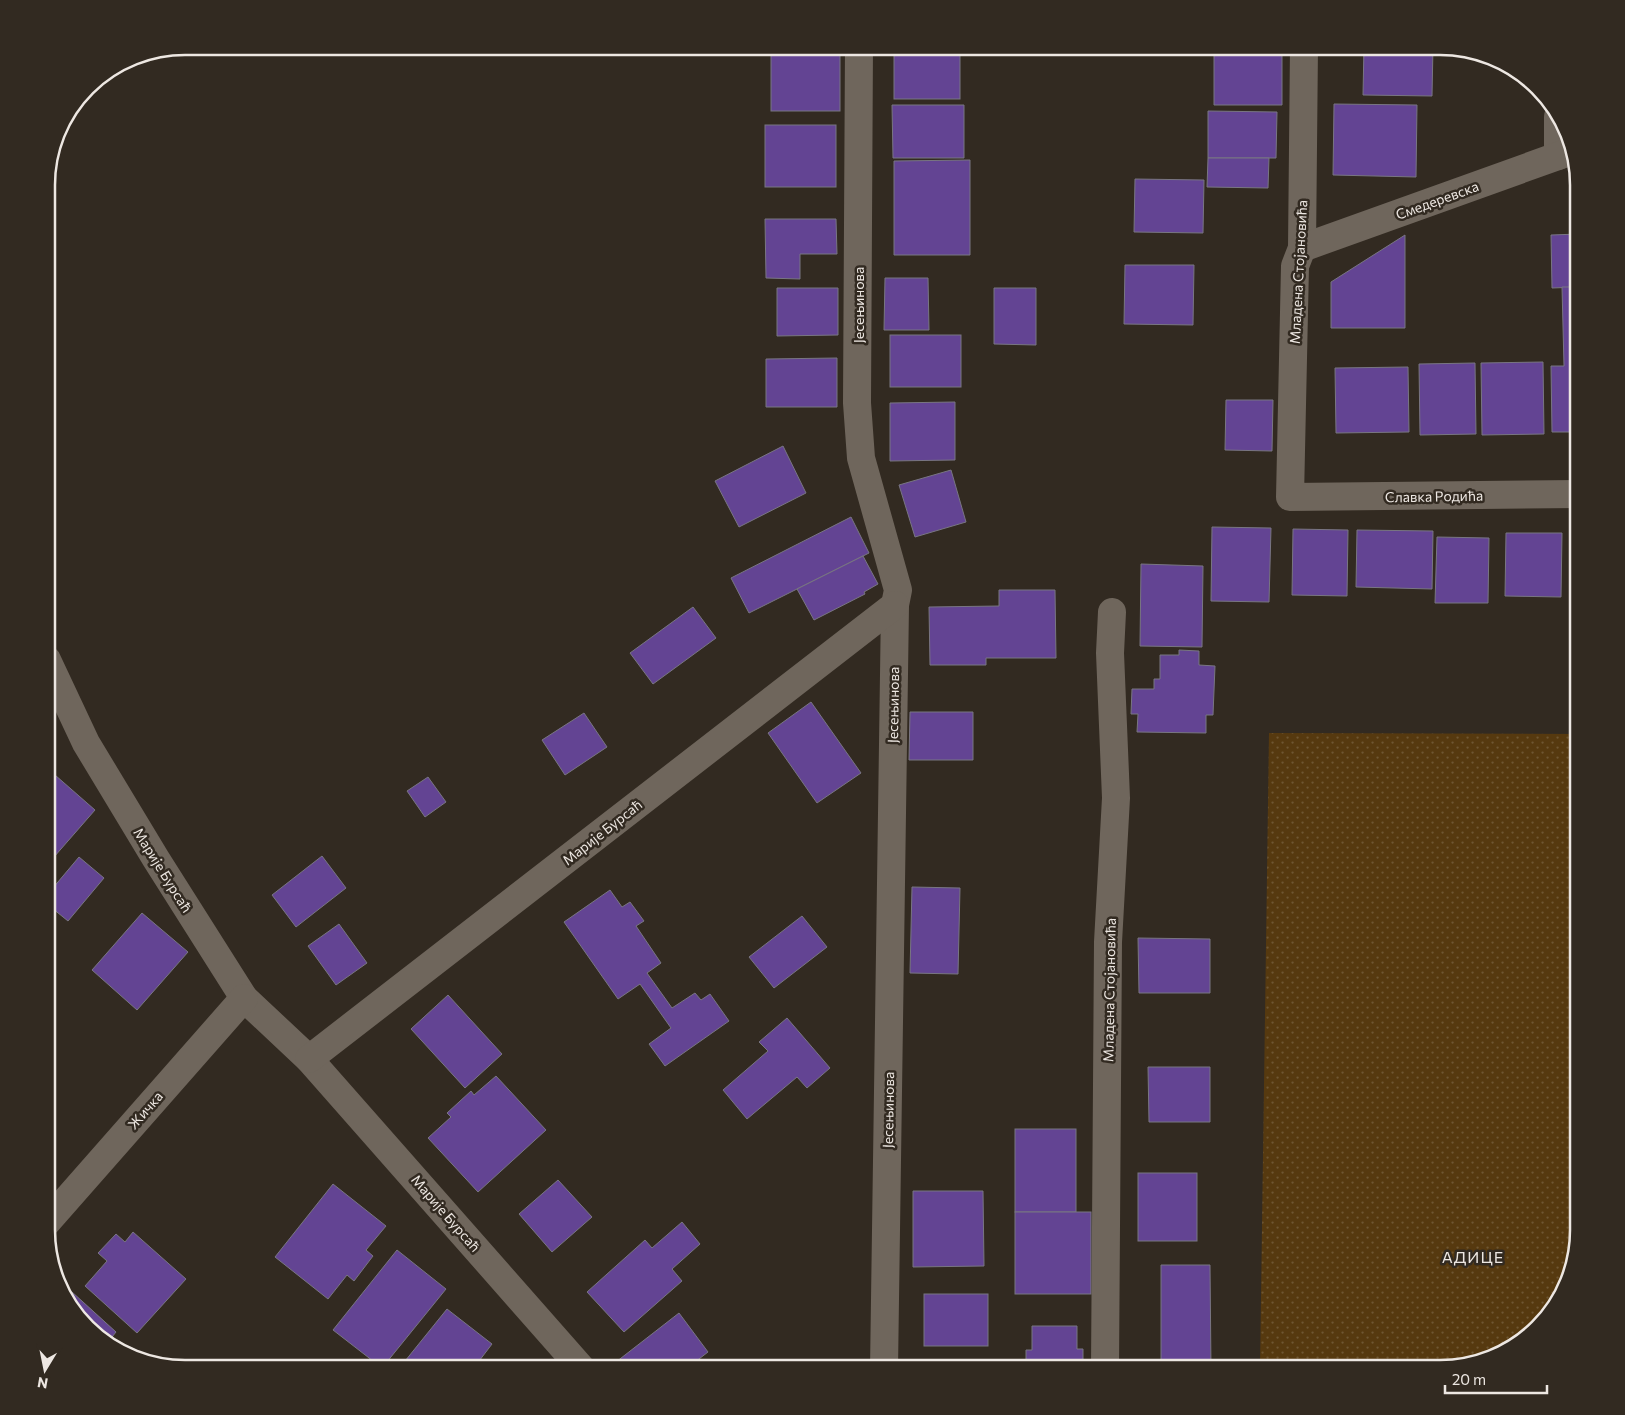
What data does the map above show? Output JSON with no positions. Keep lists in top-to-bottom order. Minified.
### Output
{"streets":{"street":["Смедеревска","Младена Стојановића","Јесењинова","Славка Родића","Марије Бурсаћ","Жичка"]},"crossings":[["Смедеревска","Младена Стојановића"],["Младена Стојановића","Славка Родића"],["Јесењинова","Марије Бурсаћ"],["Марије Бурсаћ","Жичка"]],"districts":["АДИЦЕ"],"scale_bar":"20 m","north":"bottom"}
